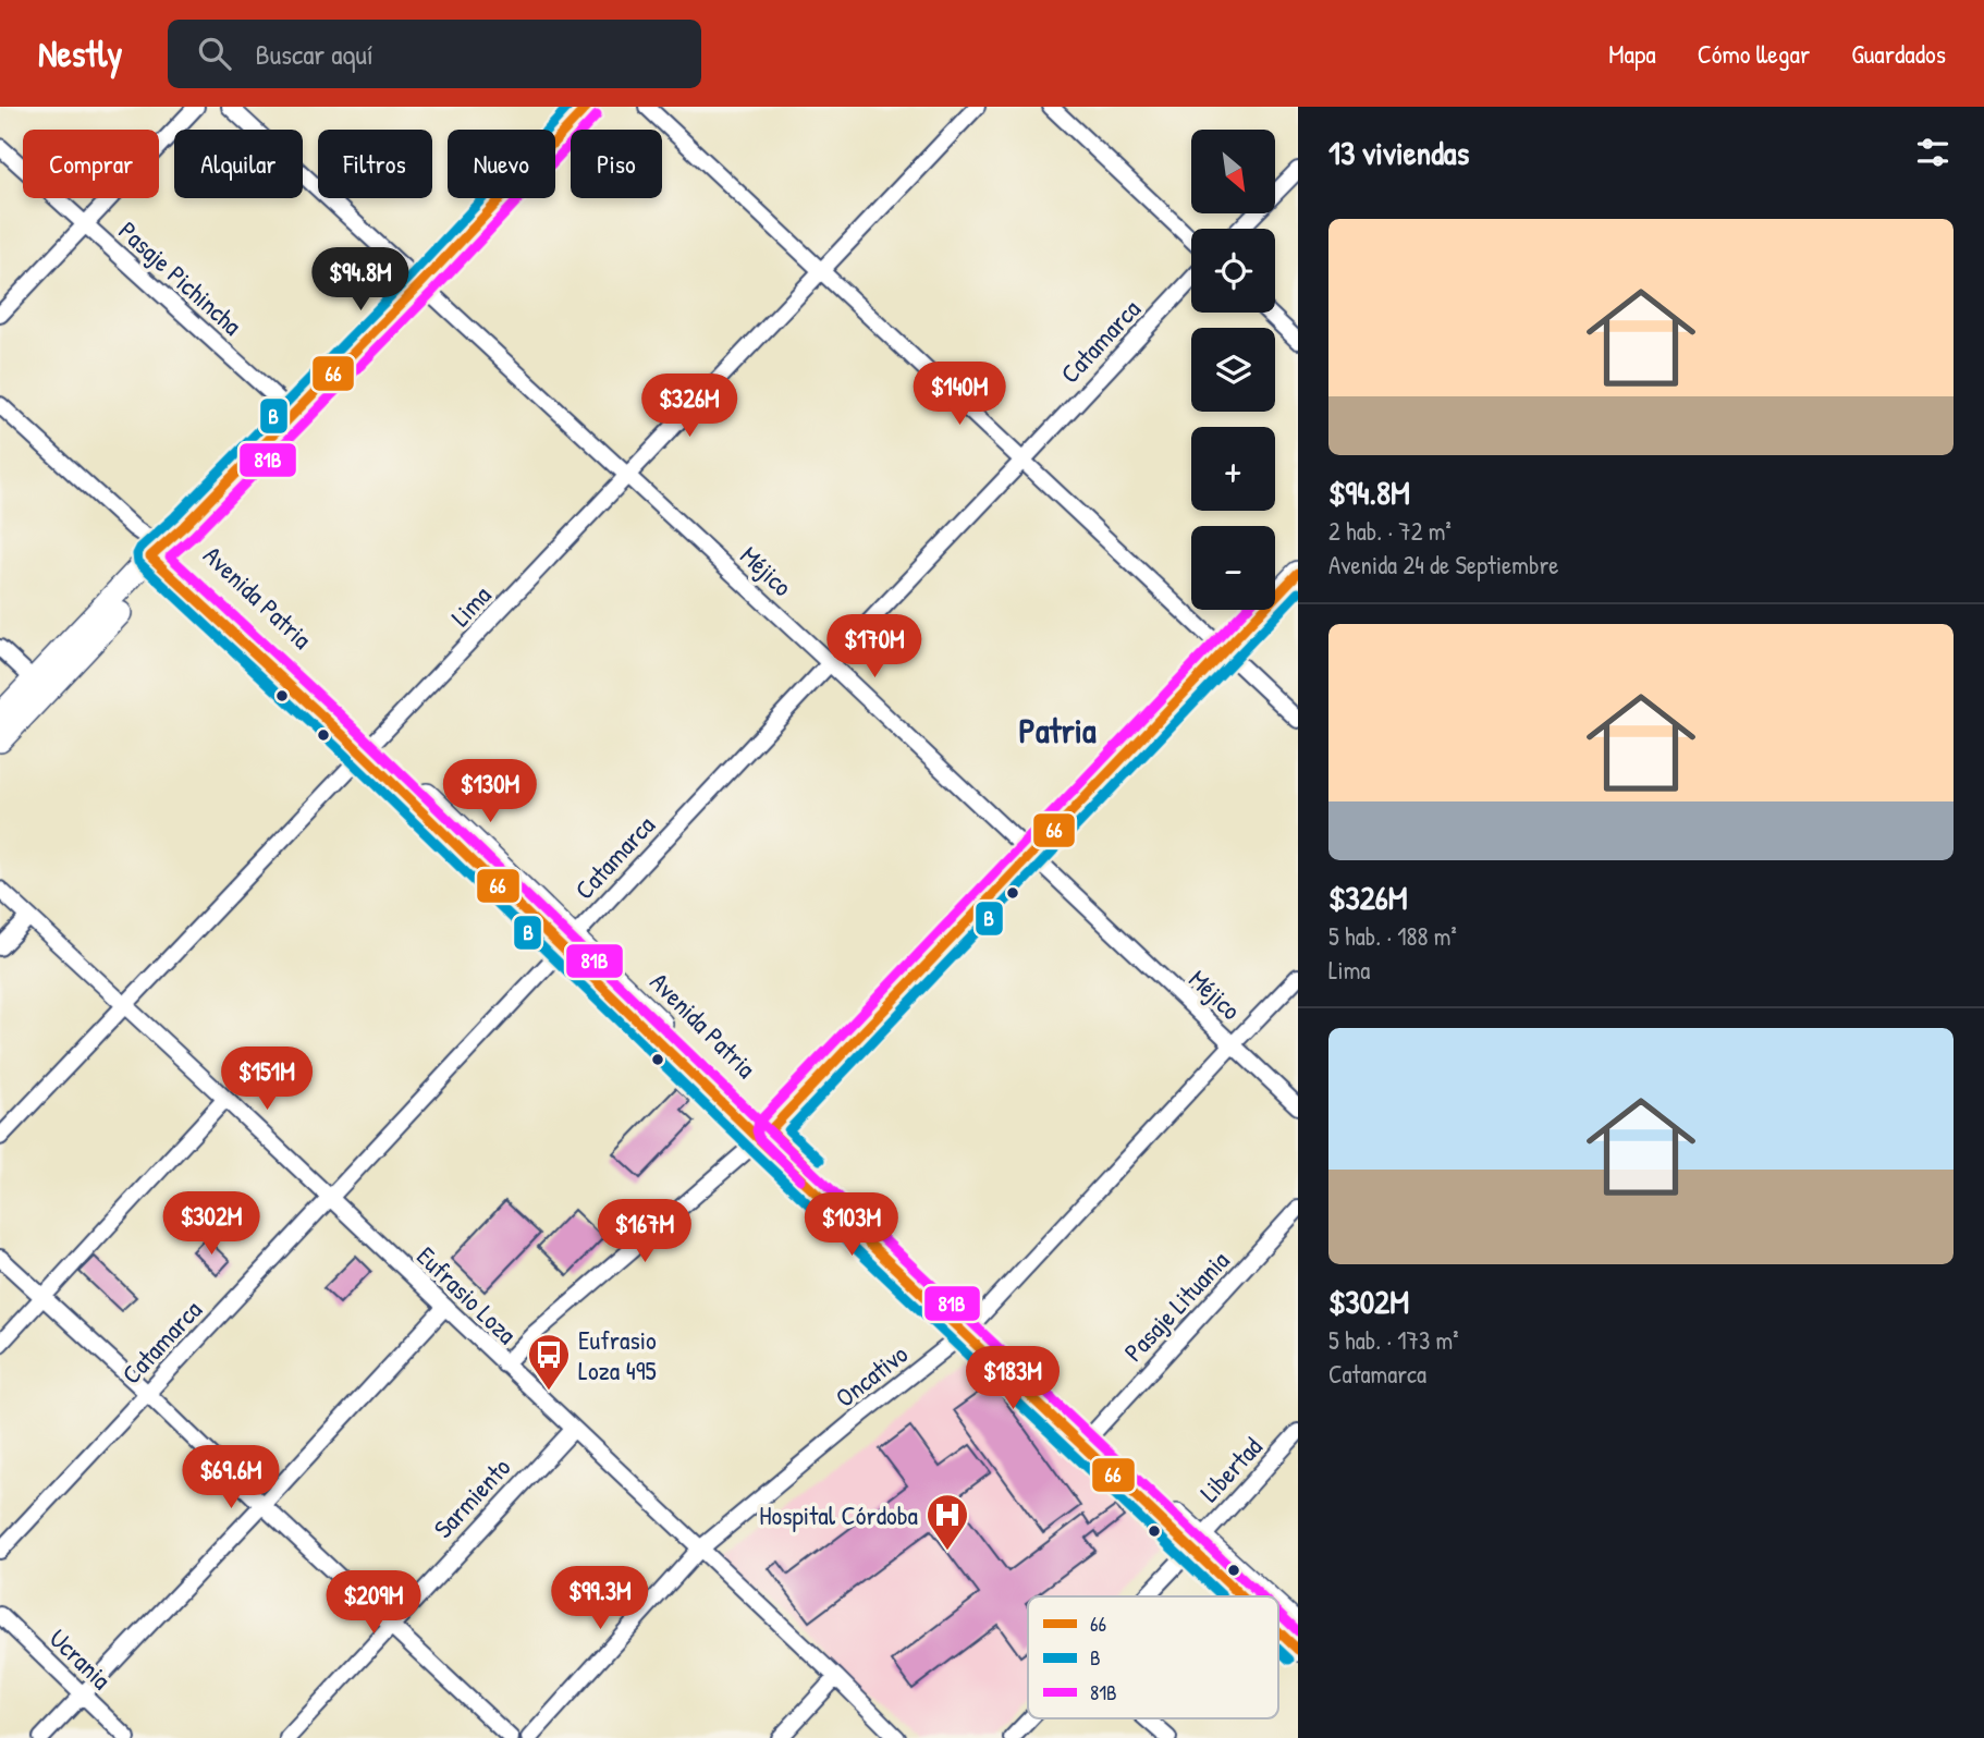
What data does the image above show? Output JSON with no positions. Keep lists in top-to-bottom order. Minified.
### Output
{"streets":{"main road":["Avenida Patria"],"street":["Pasaje Pichincha","Catamarca","Méjico","Lima","Eufrasio Loza","Pasaje Lituania","Oncativo","Libertad","Sarmiento","Ucrania"]},"crossings":[["Catamarca","Méjico"],["Catamarca","Avenida Patria"],["Catamarca","Eufrasio Loza"],["Méjico","Lima"],["Méjico","Oncativo"],["Avenida Patria","Lima"],["Avenida Patria","Pasaje Lituania"],["Avenida Patria","Oncativo"],["Avenida Patria","Libertad"],["Lima","Eufrasio Loza"],["Eufrasio Loza","Oncativo"],["Eufrasio Loza","Sarmiento"]],"districts":["Patria"],"places":{"bus stop":["Eufrasio Loza 495"],"hospital":["Hospital Córdoba"]},"lines":["transit line 66","transit line B","transit line 81B"],"legend":["66","B","81B"],"north":"bottom right","page":{"header":"Nestly","search":"Buscar aquí","nav":["Mapa","Cómo llegar","Guardados"],"heading":"13 viviendas","map_buttons":["+","−"],"chip":["Comprar","Alquilar","Filtros","Nuevo","Piso"],"list":[{"name":"$94.8M","note":"2 hab. · 72 m² · Avenida 24 de Septiembre"},{"name":"$326M","note":"5 hab. · 188 m² · Lima"},{"name":"$302M","note":"5 hab. · 173 m² · Catamarca"}],"price":["$94.8M","$140M","$326M","$170M","$130M","$151M","$302M","$103M","$167M","$183M","$69.6M","$99.3M","$209M"]}}
